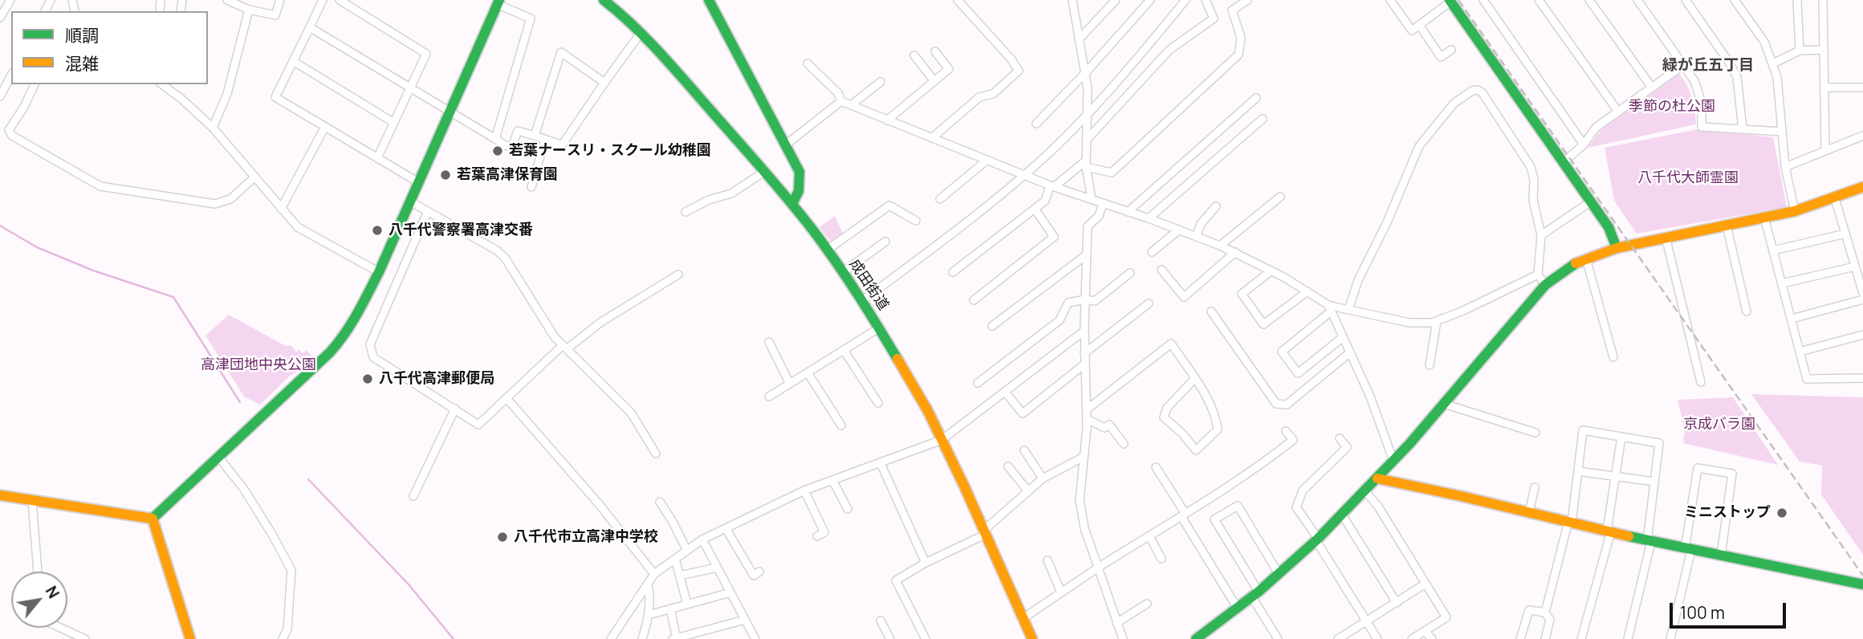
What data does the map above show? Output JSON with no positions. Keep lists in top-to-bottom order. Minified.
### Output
{"streets":{"main road":["成田街道"]},"districts":["緑が丘五丁目"],"parks":["季節の杜公園","八千代大師霊園","高津団地中央公園","京成バラ園"],"places":["若葉ナースリ・スクール幼稚園","若葉高津保育園","八千代警察署高津交番","八千代高津郵便局","ミニストップ","八千代市立高津中学校"],"legend":["順調","混雑"],"scale_bar":"100 m","north":"top right"}
